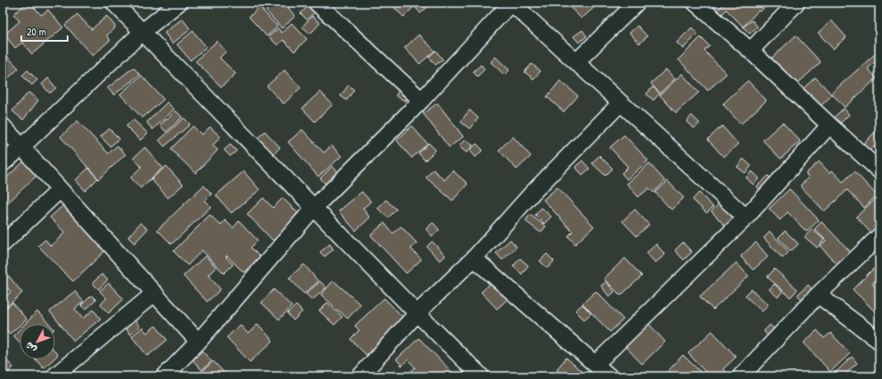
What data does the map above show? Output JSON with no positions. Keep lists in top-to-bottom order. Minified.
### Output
{"scale_bar":"20 m","north":"bottom left"}
